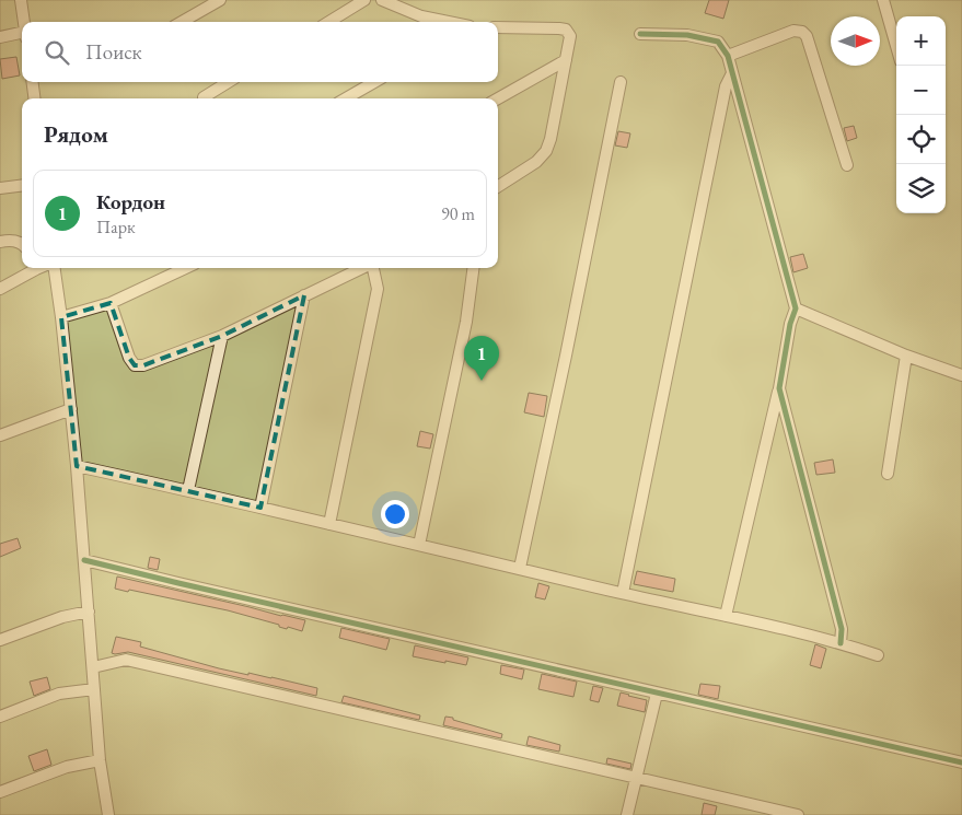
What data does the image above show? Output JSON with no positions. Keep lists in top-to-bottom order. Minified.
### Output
{"north":"right","page":{"map_buttons":["+","−"],"search":"Поиск","heading":"Рядом","list":[{"mark":"1","name":"Кордон","note":"Парк","value":"90 m"}],"pins":"1"}}
